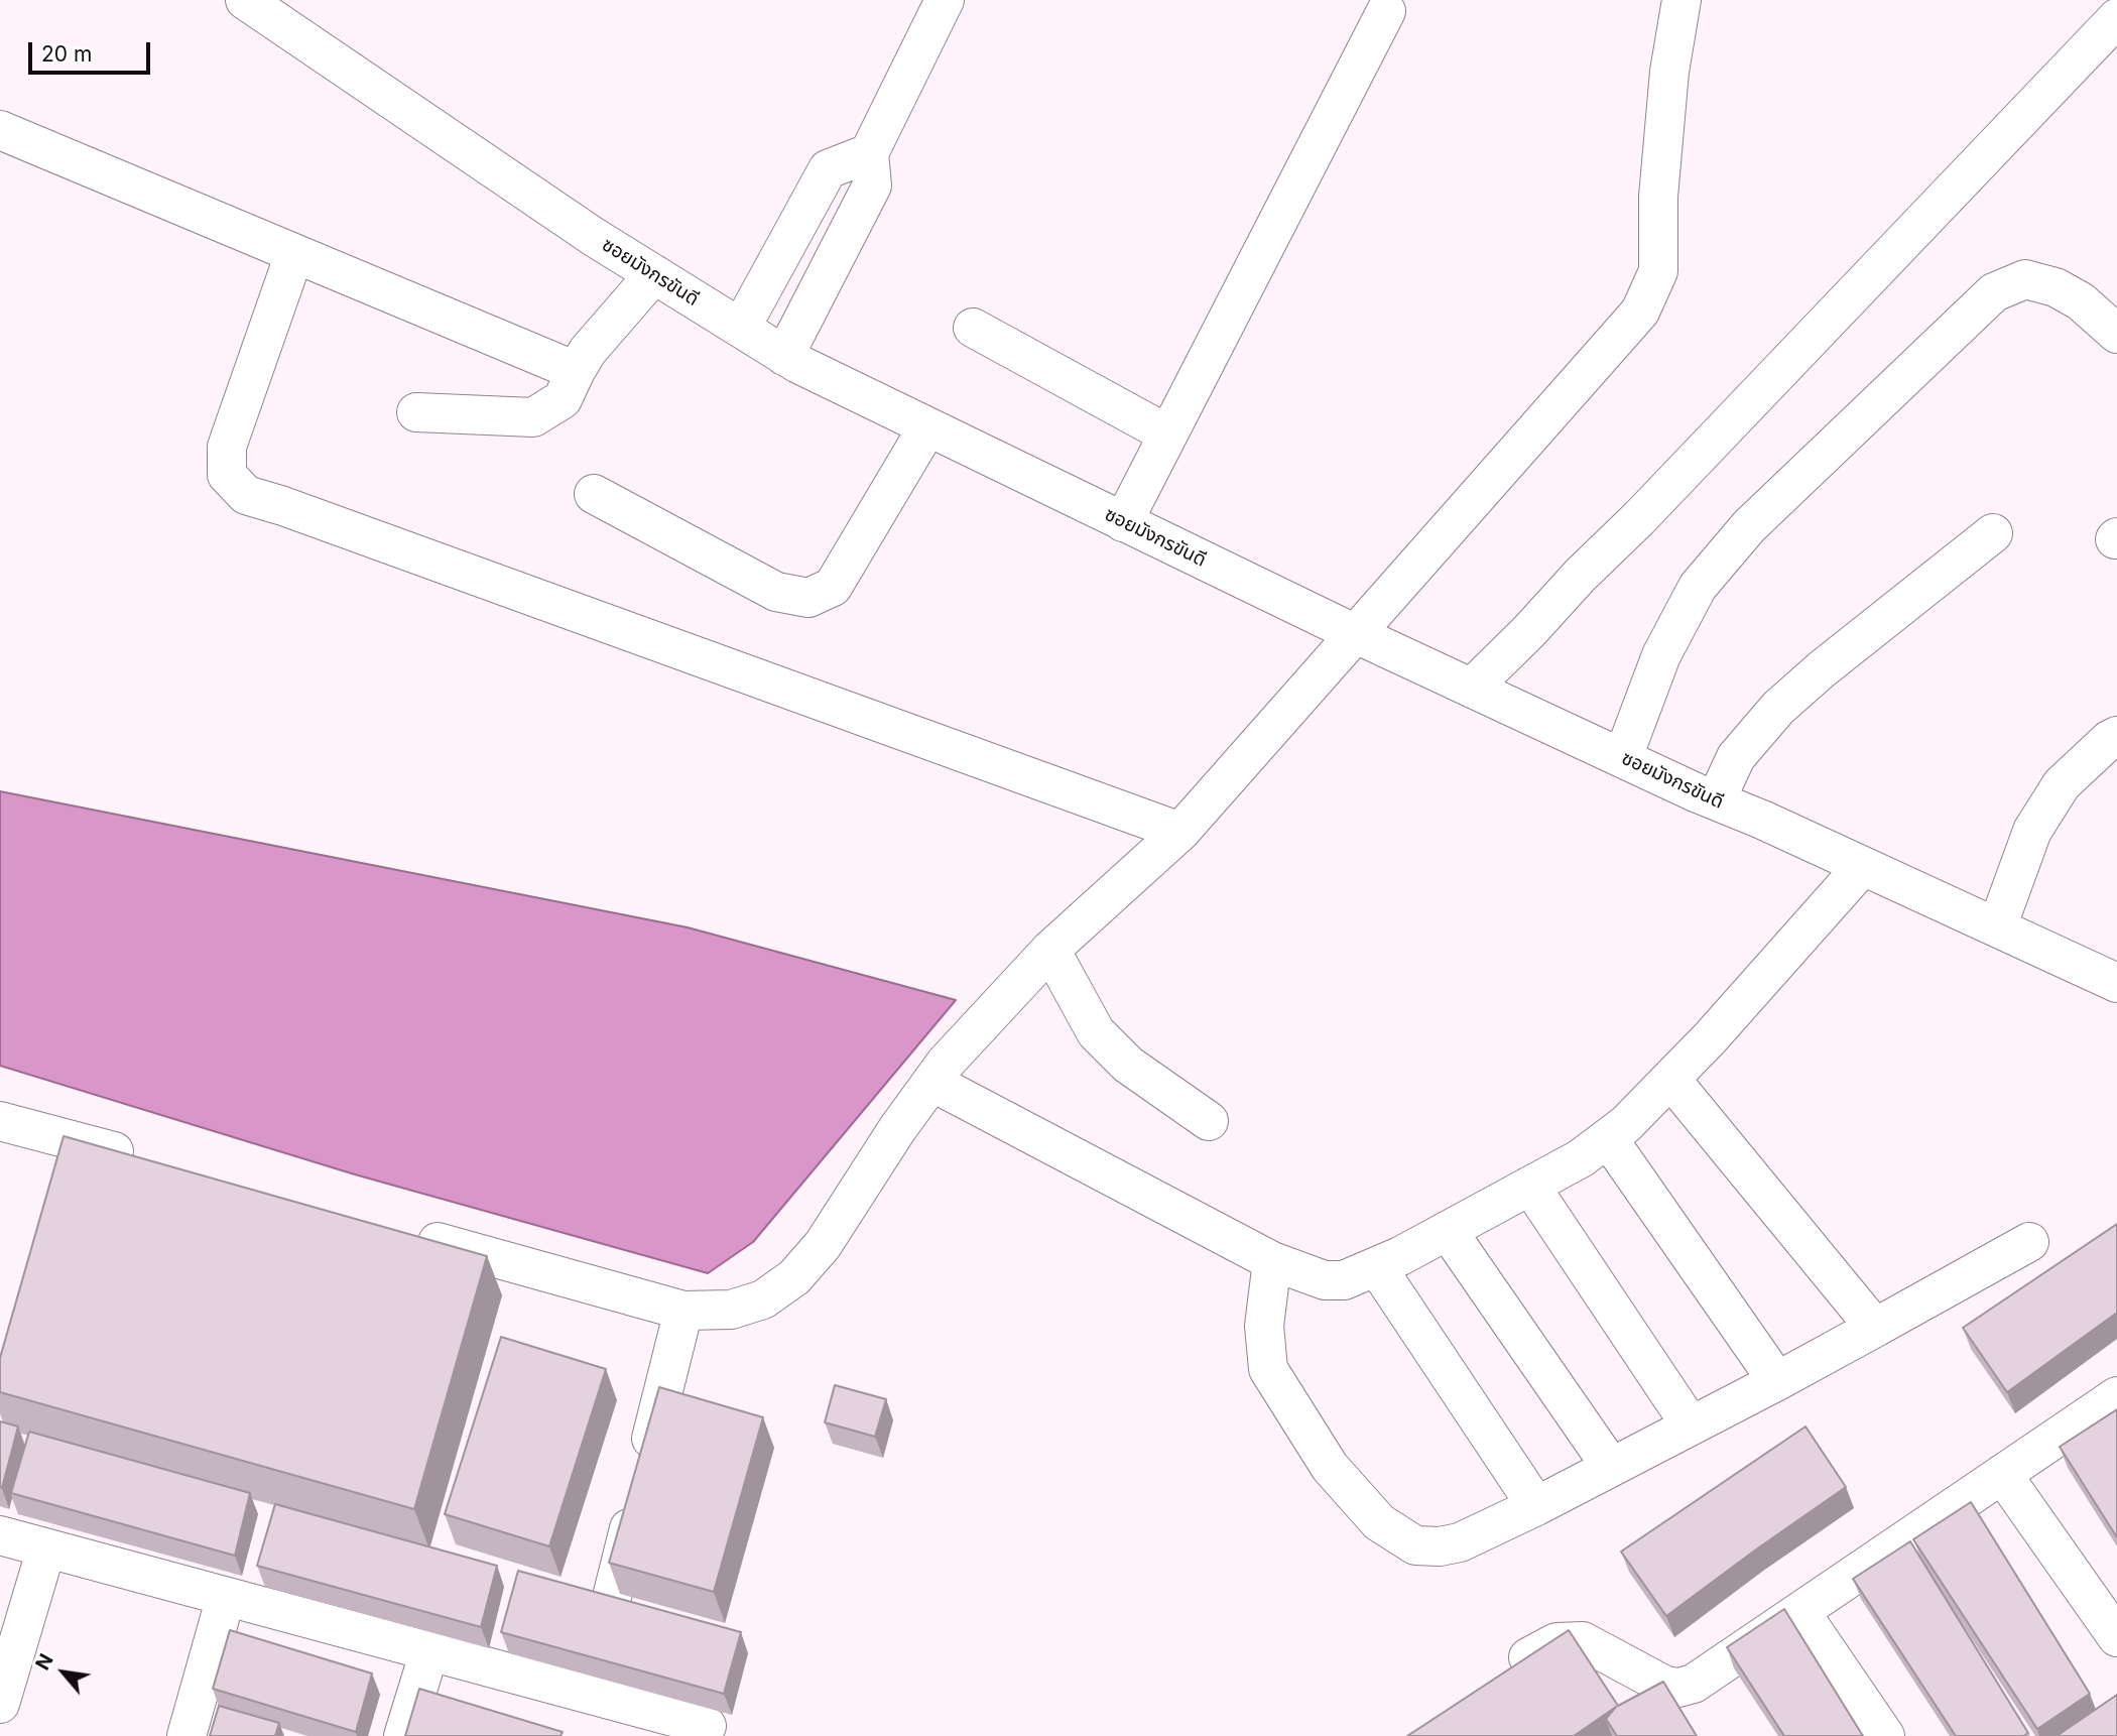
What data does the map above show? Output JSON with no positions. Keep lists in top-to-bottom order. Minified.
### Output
{"streets":{"street":["ซอยมังกรขันดี"]},"scale_bar":"20 m","north":"top left"}
